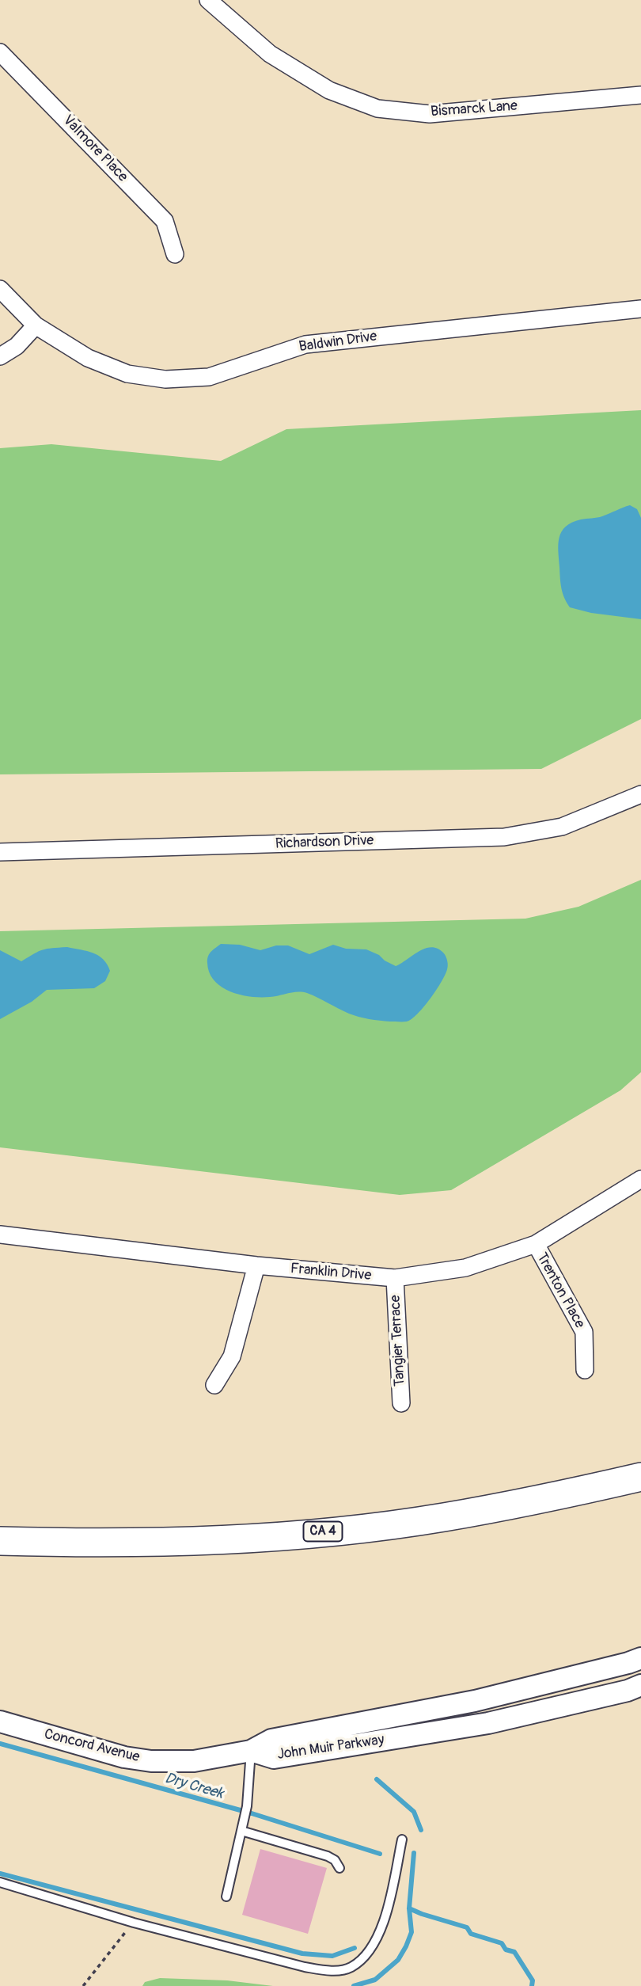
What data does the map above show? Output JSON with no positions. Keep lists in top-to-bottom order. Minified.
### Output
{"streets":{"highway":["CA 4"],"street":["Bismarck Lane","Valmore Place","Baldwin Drive","Richardson Drive","Franklin Drive","Trenton Place","Tangier Terrace","Concord Avenue","John Muir Parkway"]},"crossings":[["Franklin Drive","Trenton Place"],["Franklin Drive","Tangier Terrace"],["Concord Avenue","John Muir Parkway"]],"water":["Dry Creek"]}
